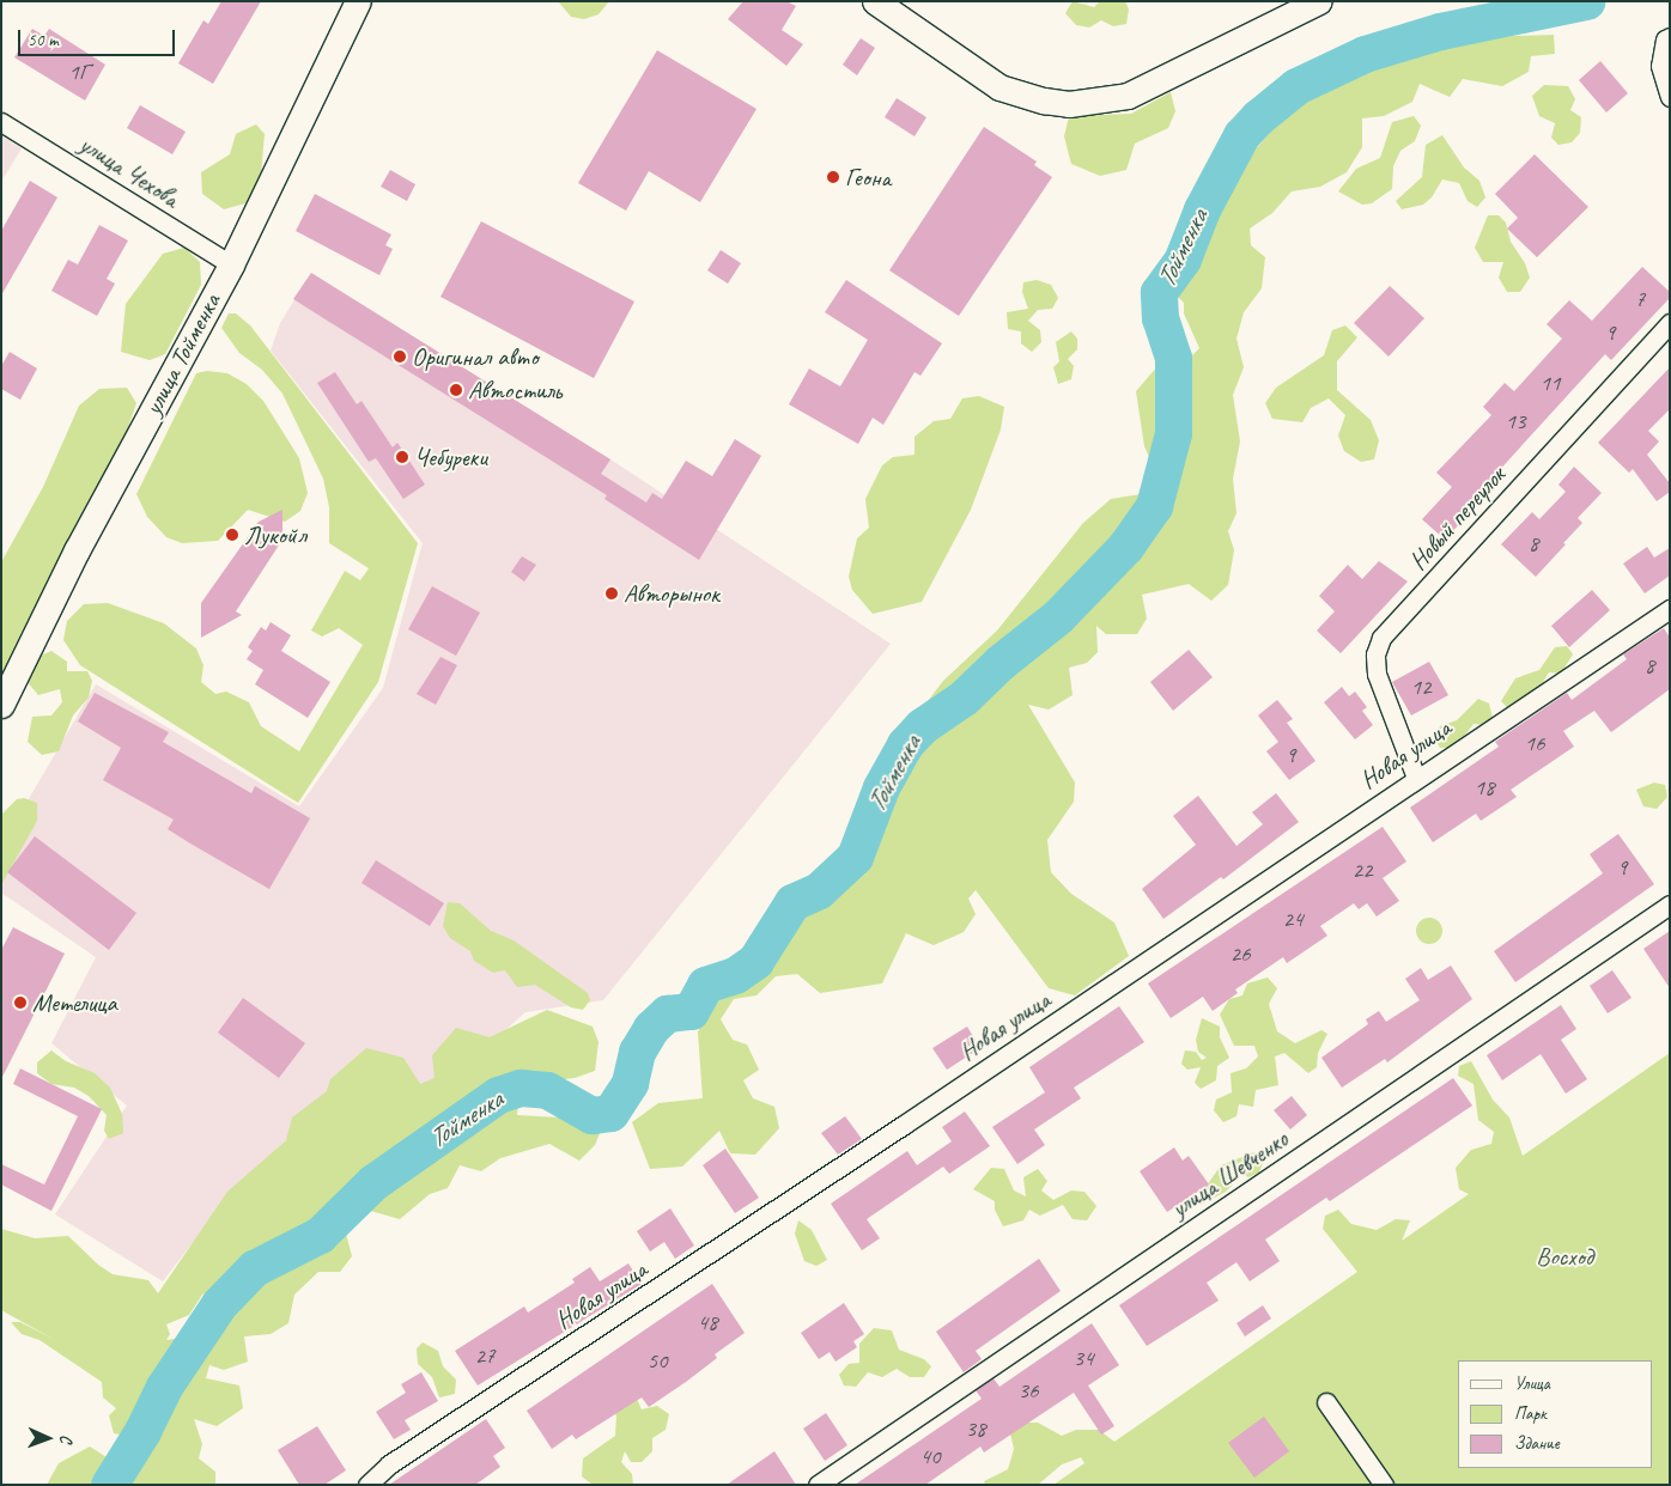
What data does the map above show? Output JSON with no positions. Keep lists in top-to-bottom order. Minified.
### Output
{"streets":{"street":["улица Чехова","улица Тойменка","Новый переулок","Новая улица","улица Шевченко"]},"crossings":[["улица Чехова","улица Тойменка"],["Новый переулок","Новая улица"]],"water":["Тойменка"],"parks":["Восход"],"places":["Геона","Оригинал авто","Автостиль","Чебуреки","Лукойл","Авторынок","Метелица"],"house_numbers":["1Г","7","9","11","13","8","8","12","16","9","18","9","22","24","26","48","27","34","50","36","38","40"],"legend":["Улица","Парк","Здание"],"scale_bar":"50 m","north":"right"}
